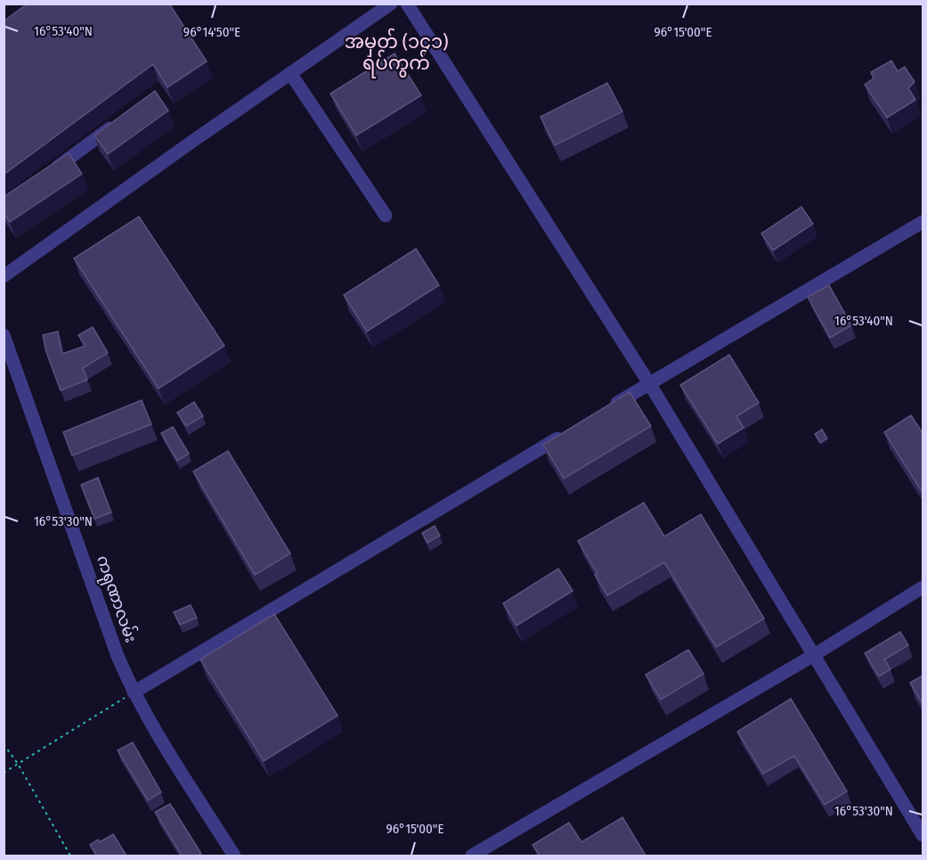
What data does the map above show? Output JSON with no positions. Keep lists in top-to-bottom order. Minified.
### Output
{"streets":{"street":["ကရုဏာလမ်း"]},"districts":["အမှတ် (၁၄၁) ရပ်ကွက်"],"coordinates":["16°53'40\"N","96°14'50\"E","96°15'00\"E","16°53'30\"N"]}
